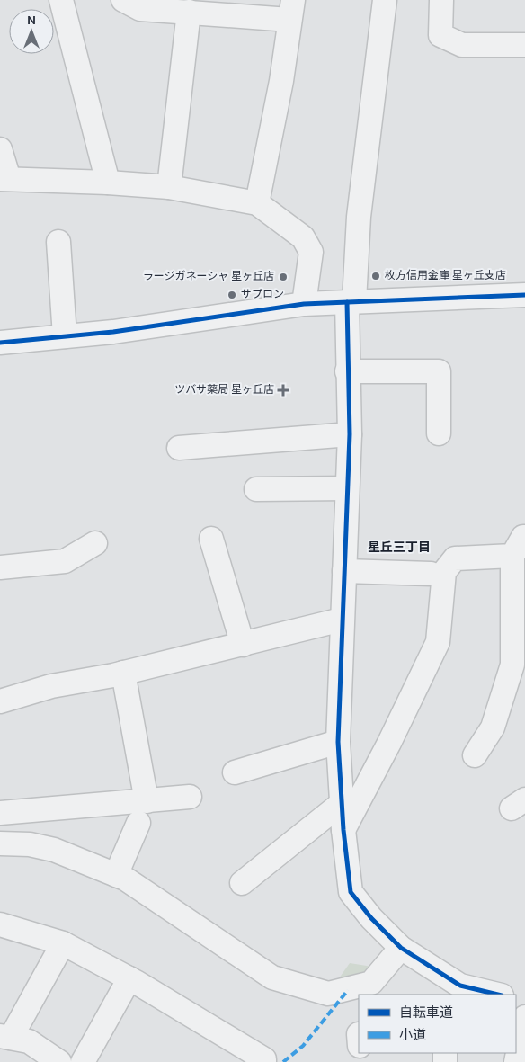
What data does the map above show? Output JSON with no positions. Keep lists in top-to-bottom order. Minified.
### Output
{"districts":["星丘三丁目"],"places":{"other":["枚方信用金庫 星ヶ丘支店","ラージガネーシャ 星ヶ丘店","サプロン"],"health":["ツバサ薬局 星ヶ丘店"]},"legend":["自転車道","小道"],"north":"top"}
